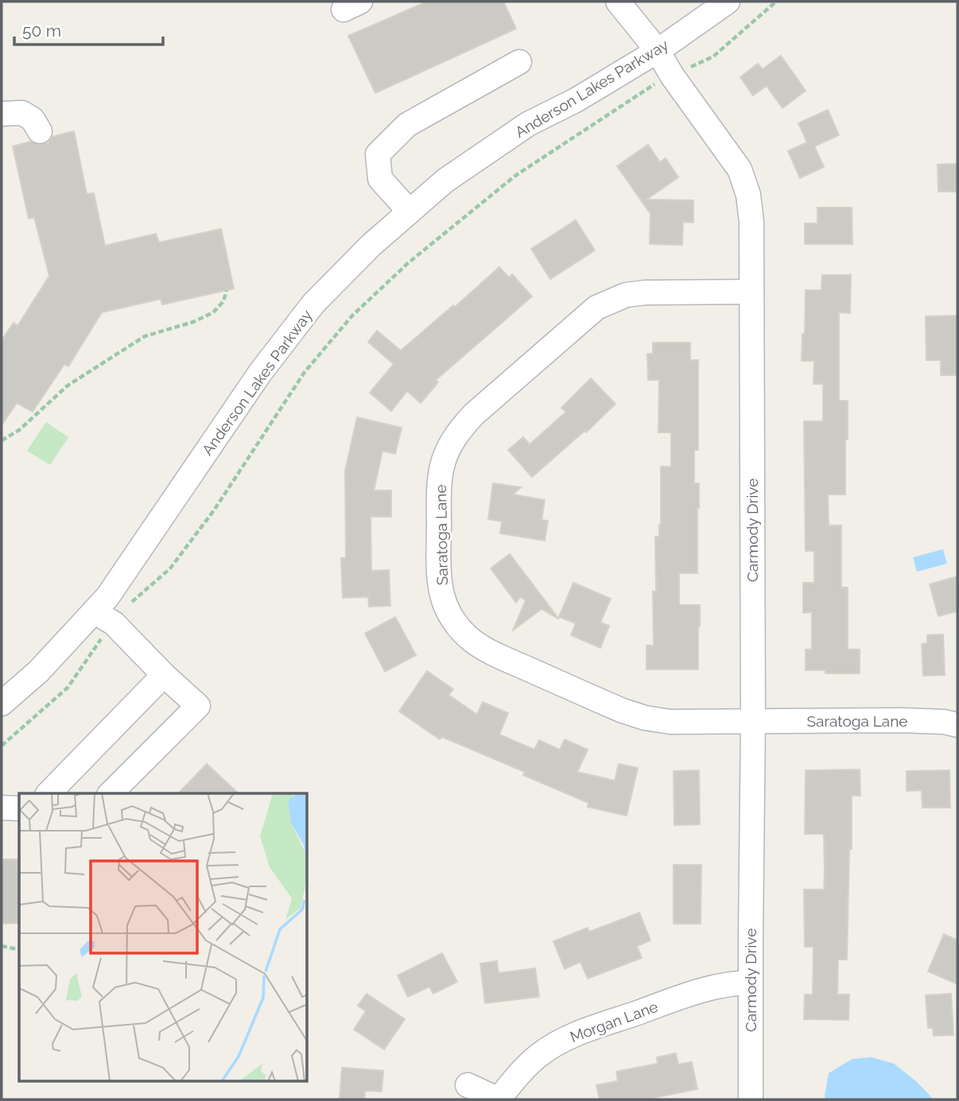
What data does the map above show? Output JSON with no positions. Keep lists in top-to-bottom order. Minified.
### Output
{"streets":{"street":["Anderson Lakes Parkway","Carmody Drive","Saratoga Lane","Morgan Lane"]},"crossings":[["Anderson Lakes Parkway","Carmody Drive"],["Carmody Drive","Saratoga Lane"],["Carmody Drive","Morgan Lane"]],"scale_bar":"50 m"}
